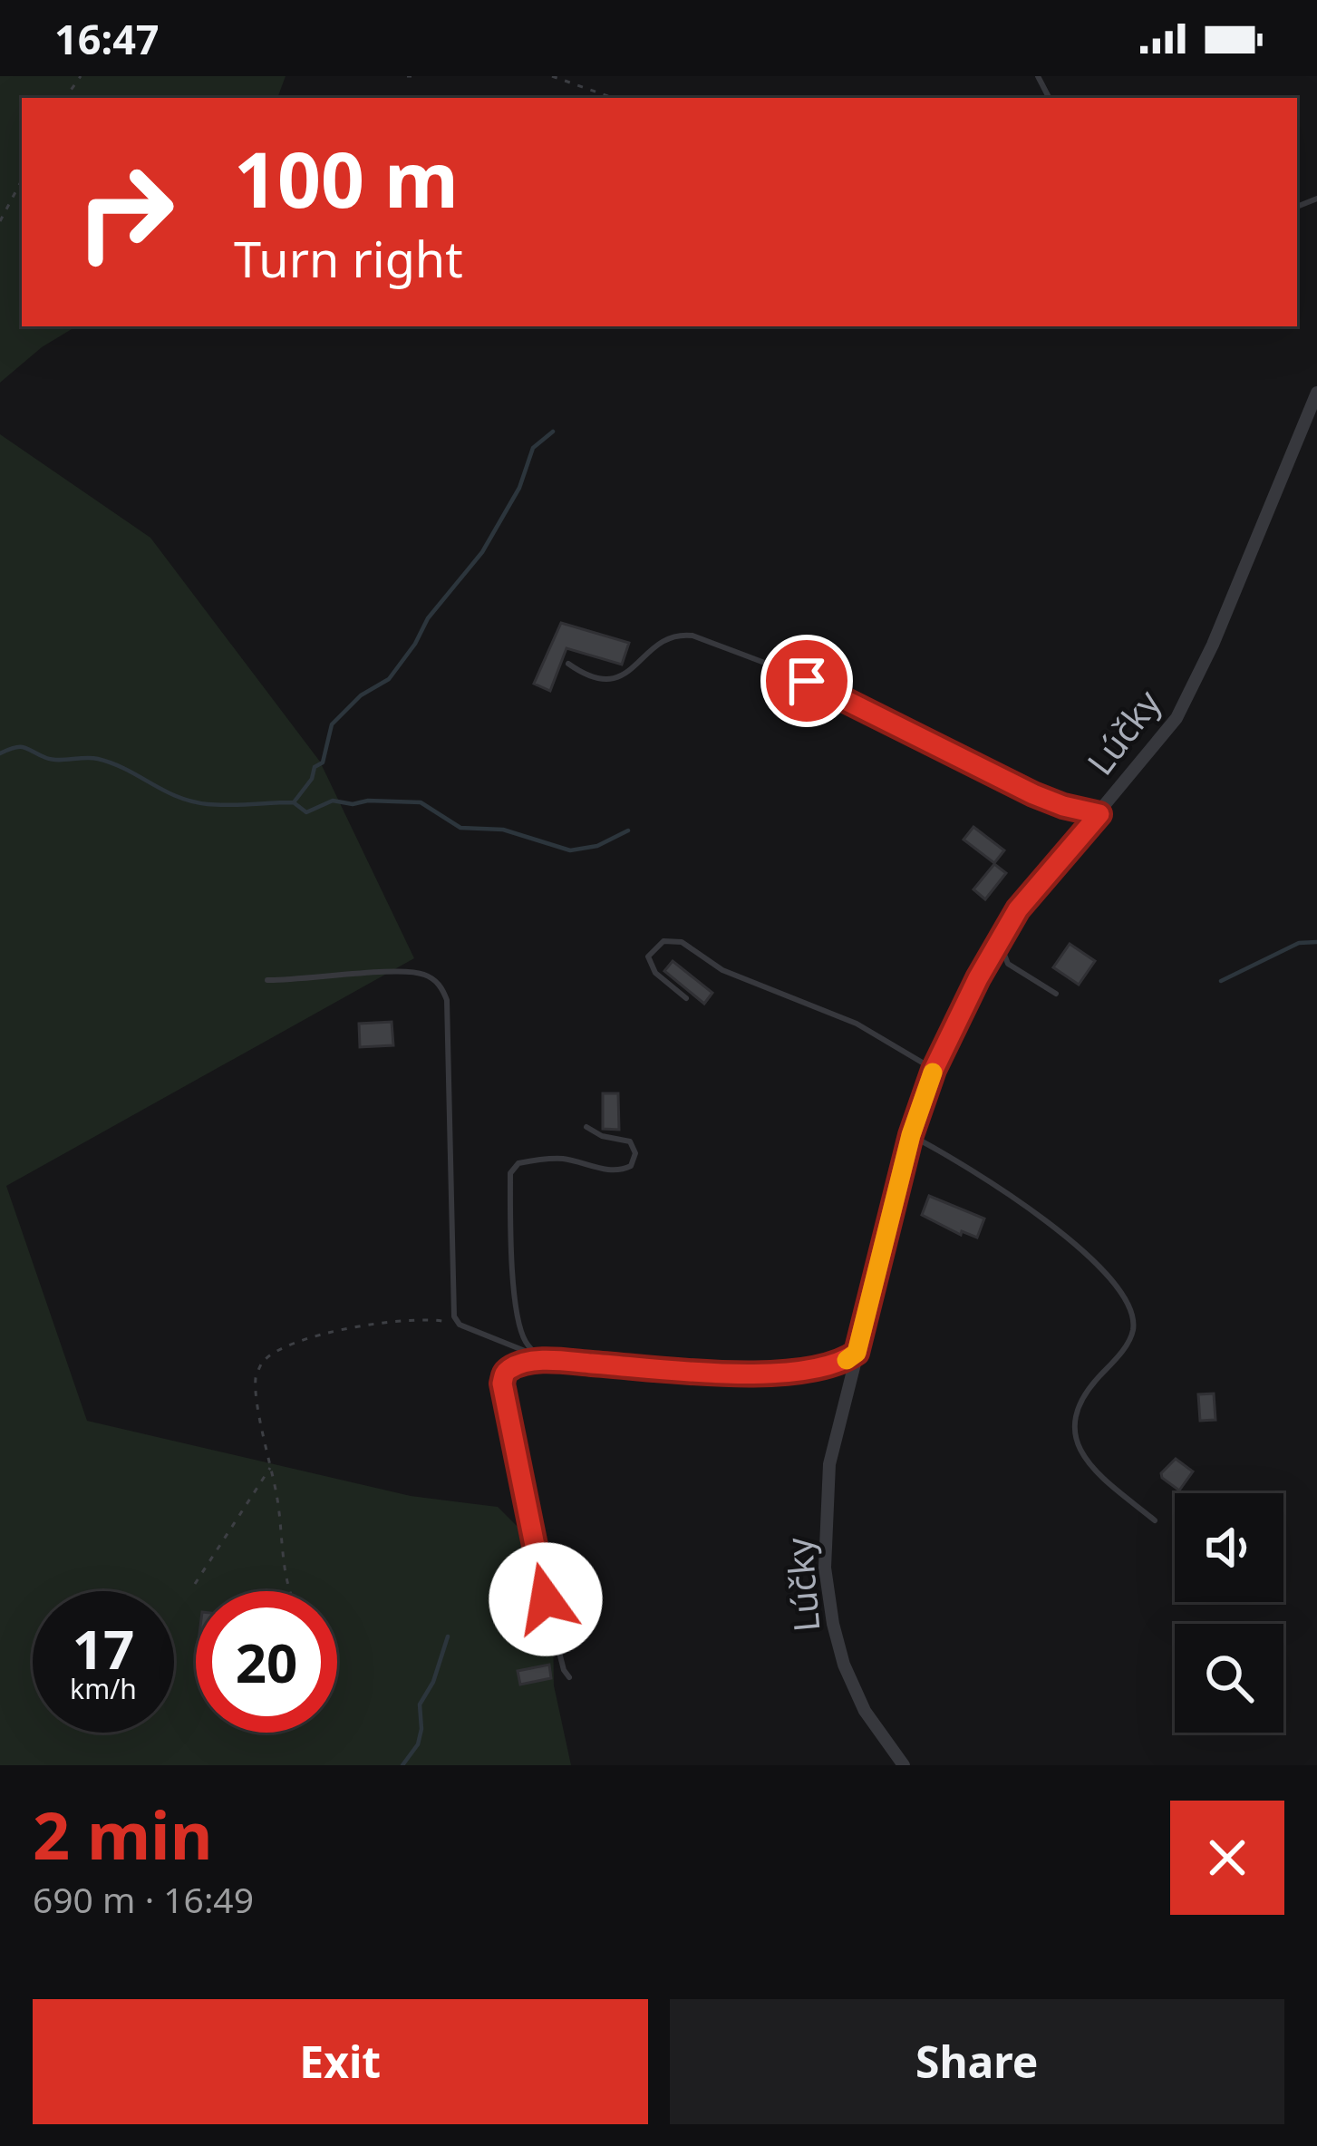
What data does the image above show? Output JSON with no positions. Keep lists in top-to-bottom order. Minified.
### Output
{"streets":{"street":["Lúčky"]},"page":{"status":"16:47","turn":["100 m","Turn right"],"speed":"17 km/h","limit":"20","heading":["2 min","690 m · 16:49"],"buttons":["Exit","Share"]}}
